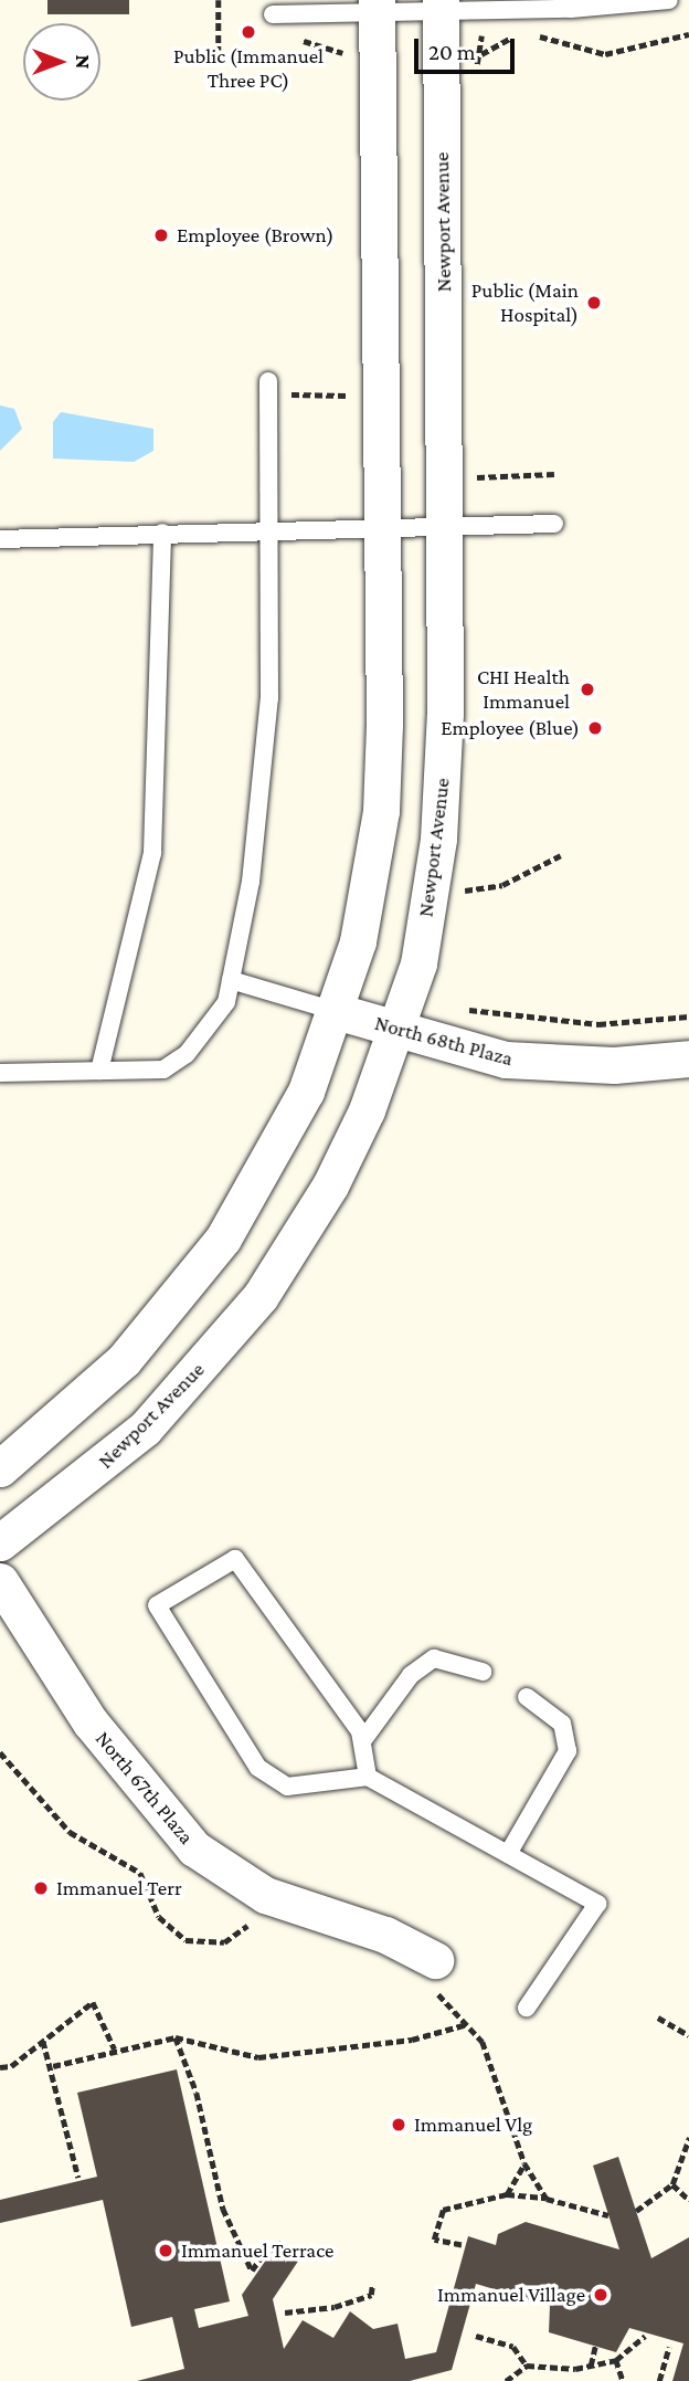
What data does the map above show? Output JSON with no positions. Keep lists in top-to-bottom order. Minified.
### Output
{"streets":{"street":["Newport Avenue","North 68th Plaza","North 67th Plaza"]},"crossings":[["Newport Avenue","North 68th Plaza"]],"places":["Public (Immanuel Three PC)","Employee (Brown)","Public (Main Hospital)","CHI Health Immanuel","Employee (Blue)","Immanuel Terr","Immanuel Vlg","Immanuel Terrace","Immanuel Village"],"scale_bar":"20 m","north":"right"}
